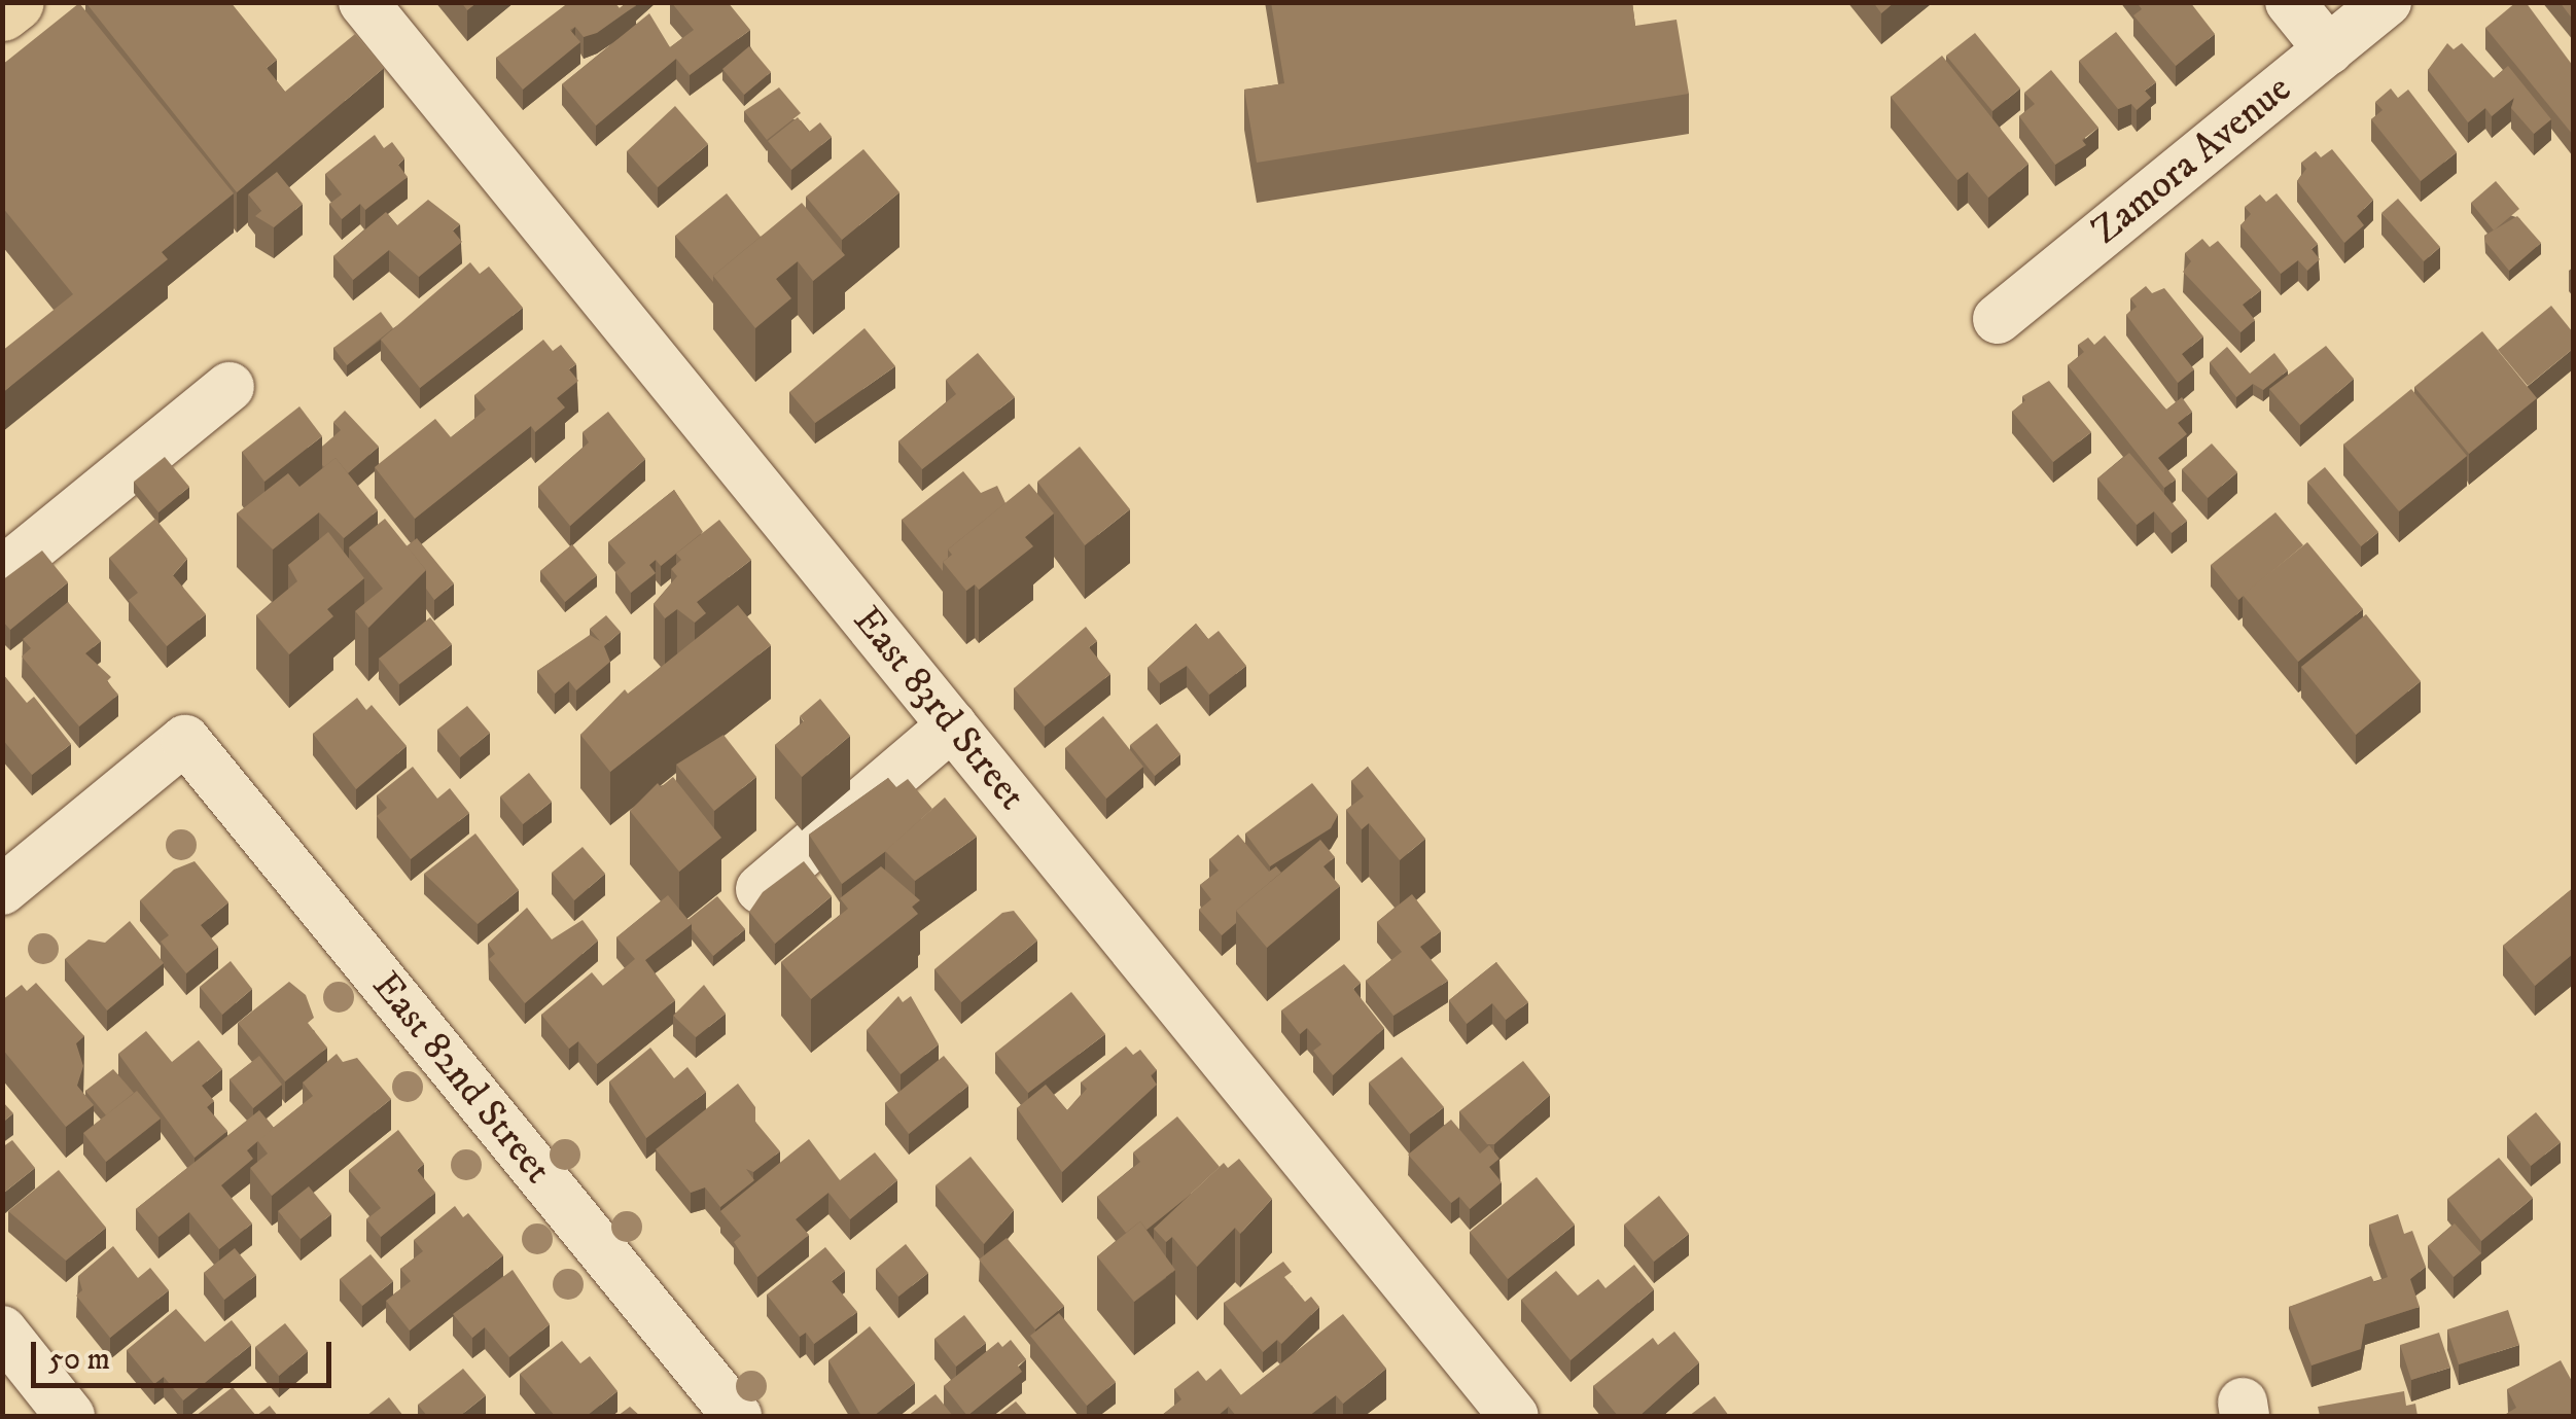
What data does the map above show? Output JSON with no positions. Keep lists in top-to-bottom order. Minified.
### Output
{"streets":{"street":["Zamora Avenue","East 83rd Street","East 82nd Street"]},"scale_bar":"50 m"}
